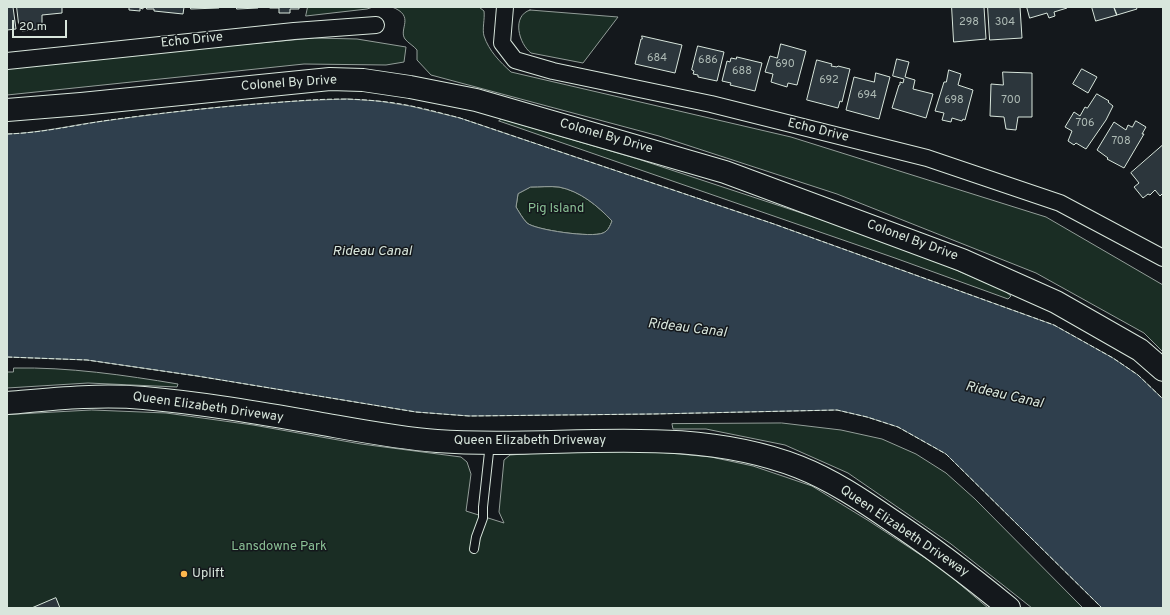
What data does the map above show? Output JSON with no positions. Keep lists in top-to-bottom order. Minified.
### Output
{"streets":{"main road":["Colonel By Drive","Queen Elizabeth Driveway"],"street":["Echo Drive"]},"water":["Rideau Canal"],"parks":["Pig Island","Lansdowne Park"],"places":["Uplift"],"house_numbers":["298","304","684","686","690","688","692","694","698","700","706","708"],"scale_bar":"20 m"}
